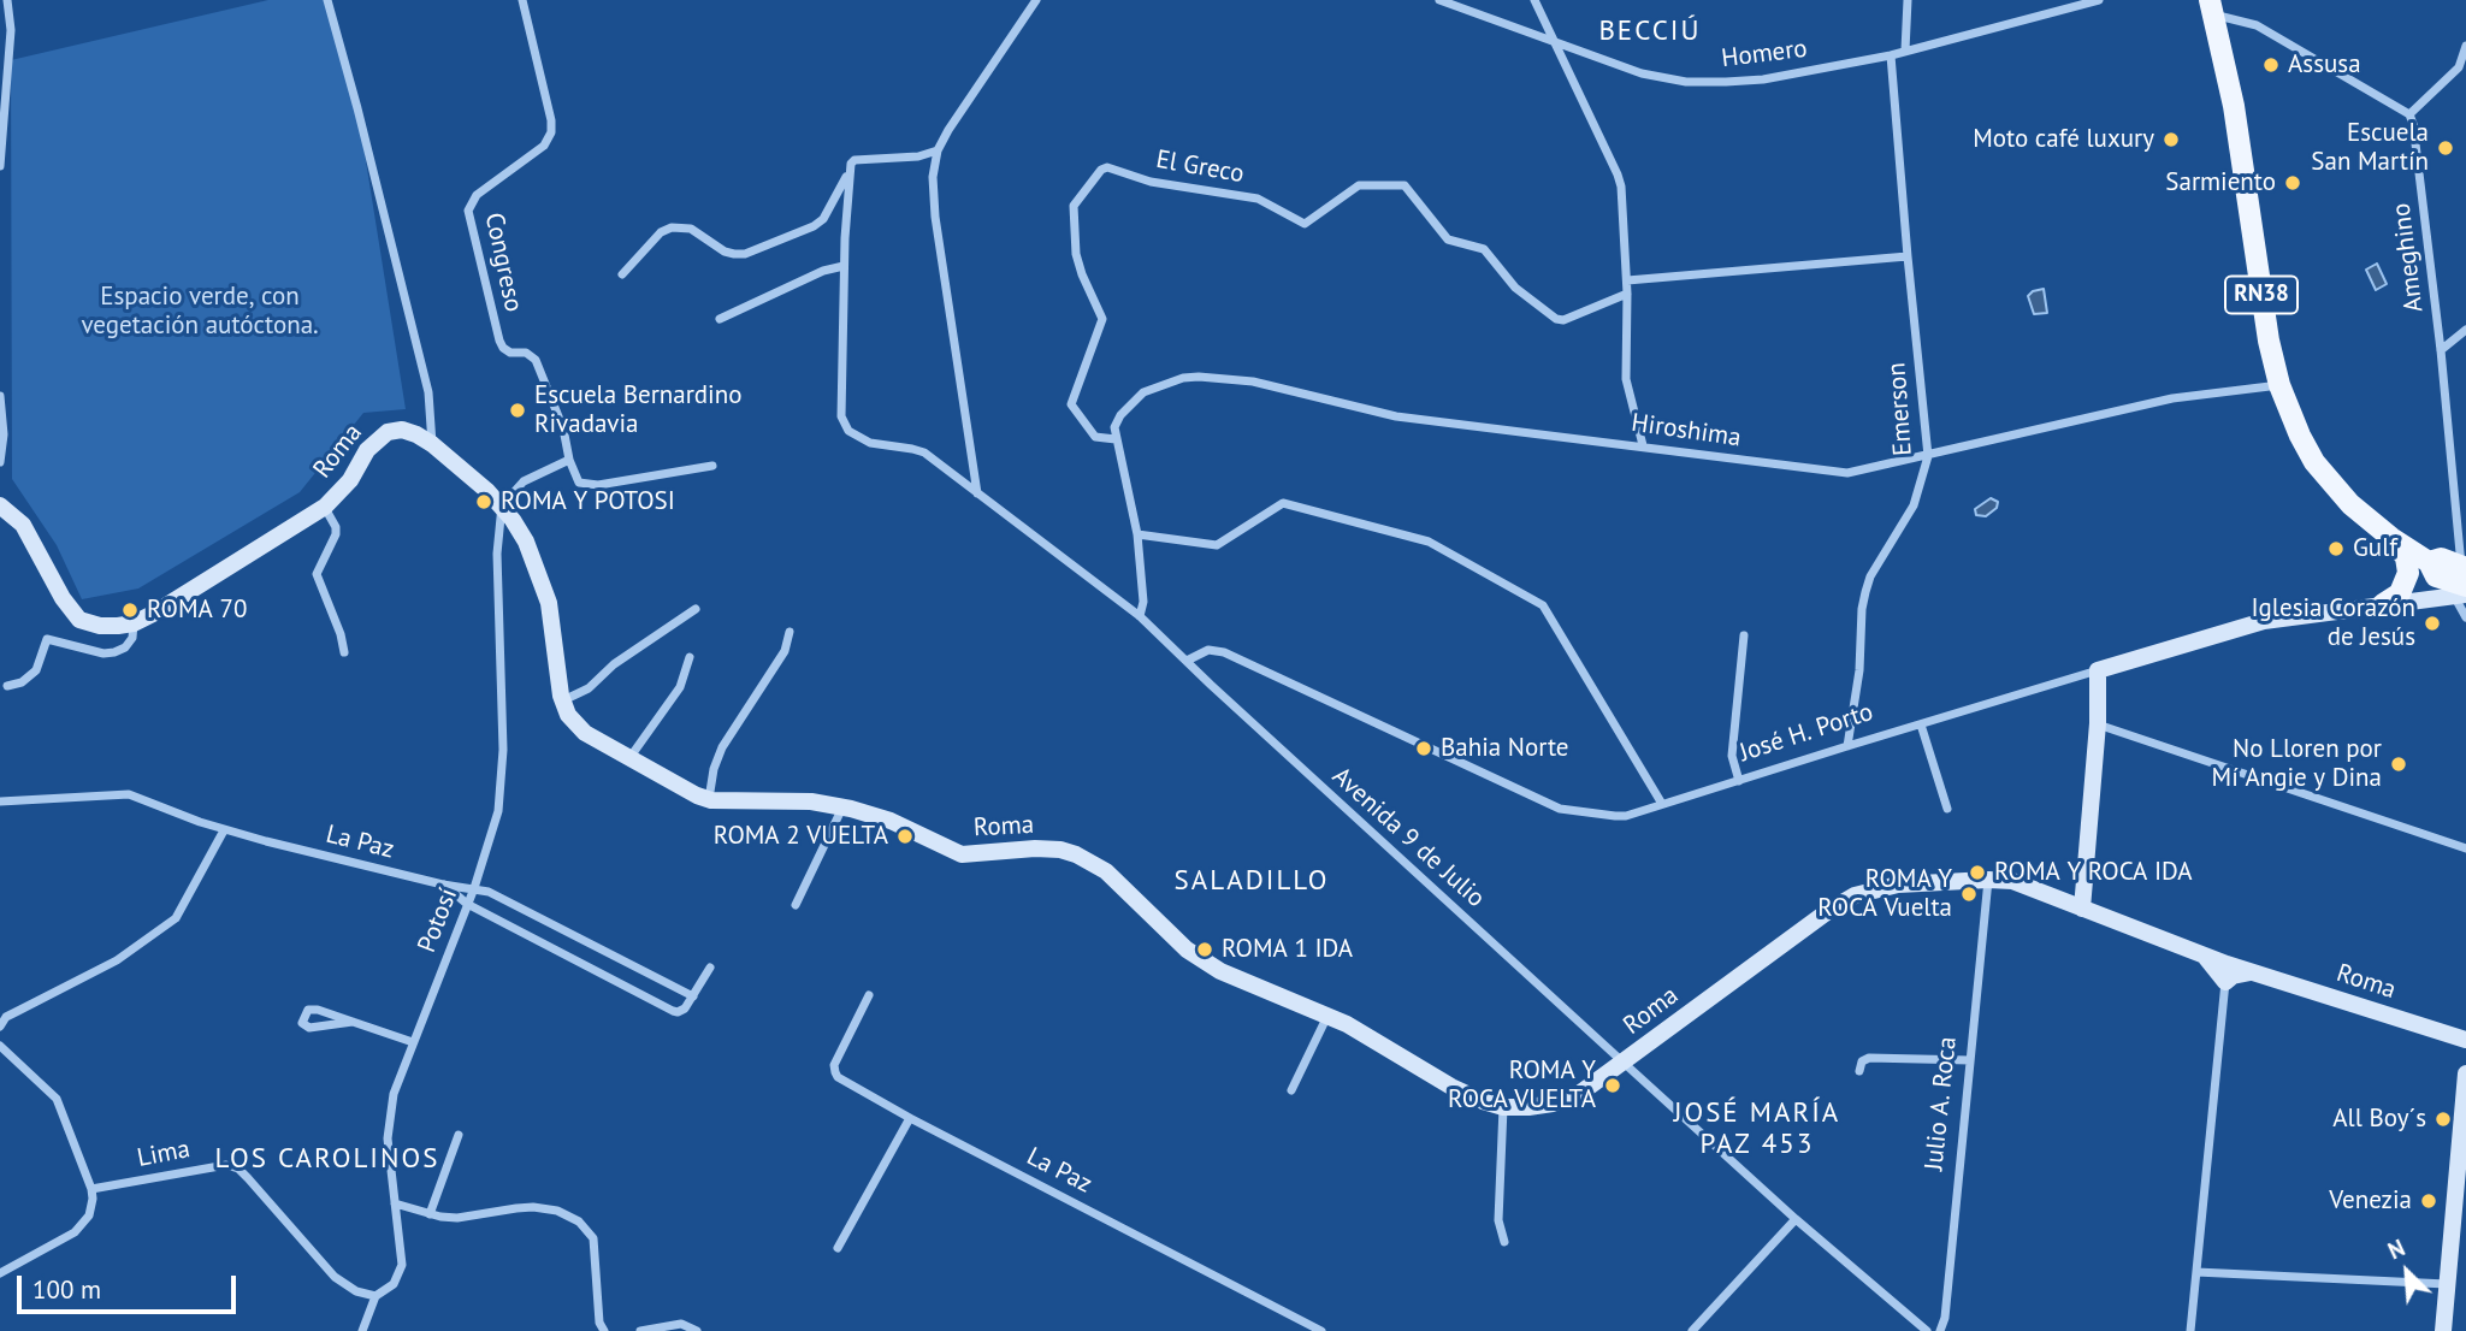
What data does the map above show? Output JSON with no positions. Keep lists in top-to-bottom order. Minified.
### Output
{"streets":{"main road":["RN38","Roma","José H. Porto"],"street":["Homero","El Greco","Ameghino","Congreso","Emerson","Hiroshima","Avenida 9 de Julio","La Paz","Potosí","Julio A. Roca","Lima"]},"crossings":[["Homero","Emerson"],["El Greco","Hiroshima"],["Ameghino","RN38"],["Ameghino","José H. Porto"],["RN38","Hiroshima"],["RN38","José H. Porto"],["Emerson","Hiroshima"],["Emerson","José H. Porto"],["Roma","Avenida 9 de Julio"],["Roma","Potosí"],["Roma","Julio A. Roca"],["José H. Porto","Avenida 9 de Julio"],["La Paz","Potosí"],["Potosí","Lima"]],"districts":["BECCIÚ","SALADILLO","JOSÉ MARÍA PAZ 453","LOS CAROLINOS"],"parks":["Espacio verde, con vegetación autóctona."],"places":["Assusa","Moto café luxury","Escuela San Martín","Sarmiento","Escuela Bernardino Rivadavia","ROMA Y POTOSI","Gulf","ROMA 70","Iglesia Corazón de Jesús","Bahia Norte","No Lloren por Mí Angie y Dina","ROMA 2 VUELTA","ROMA Y ROCA IDA","ROMA Y ROCA Vuelta","ROMA 1 IDA","ROMA Y ROCA VUELTA","All Boy´s","Venezia"],"scale_bar":"100 m","north":"top left"}
